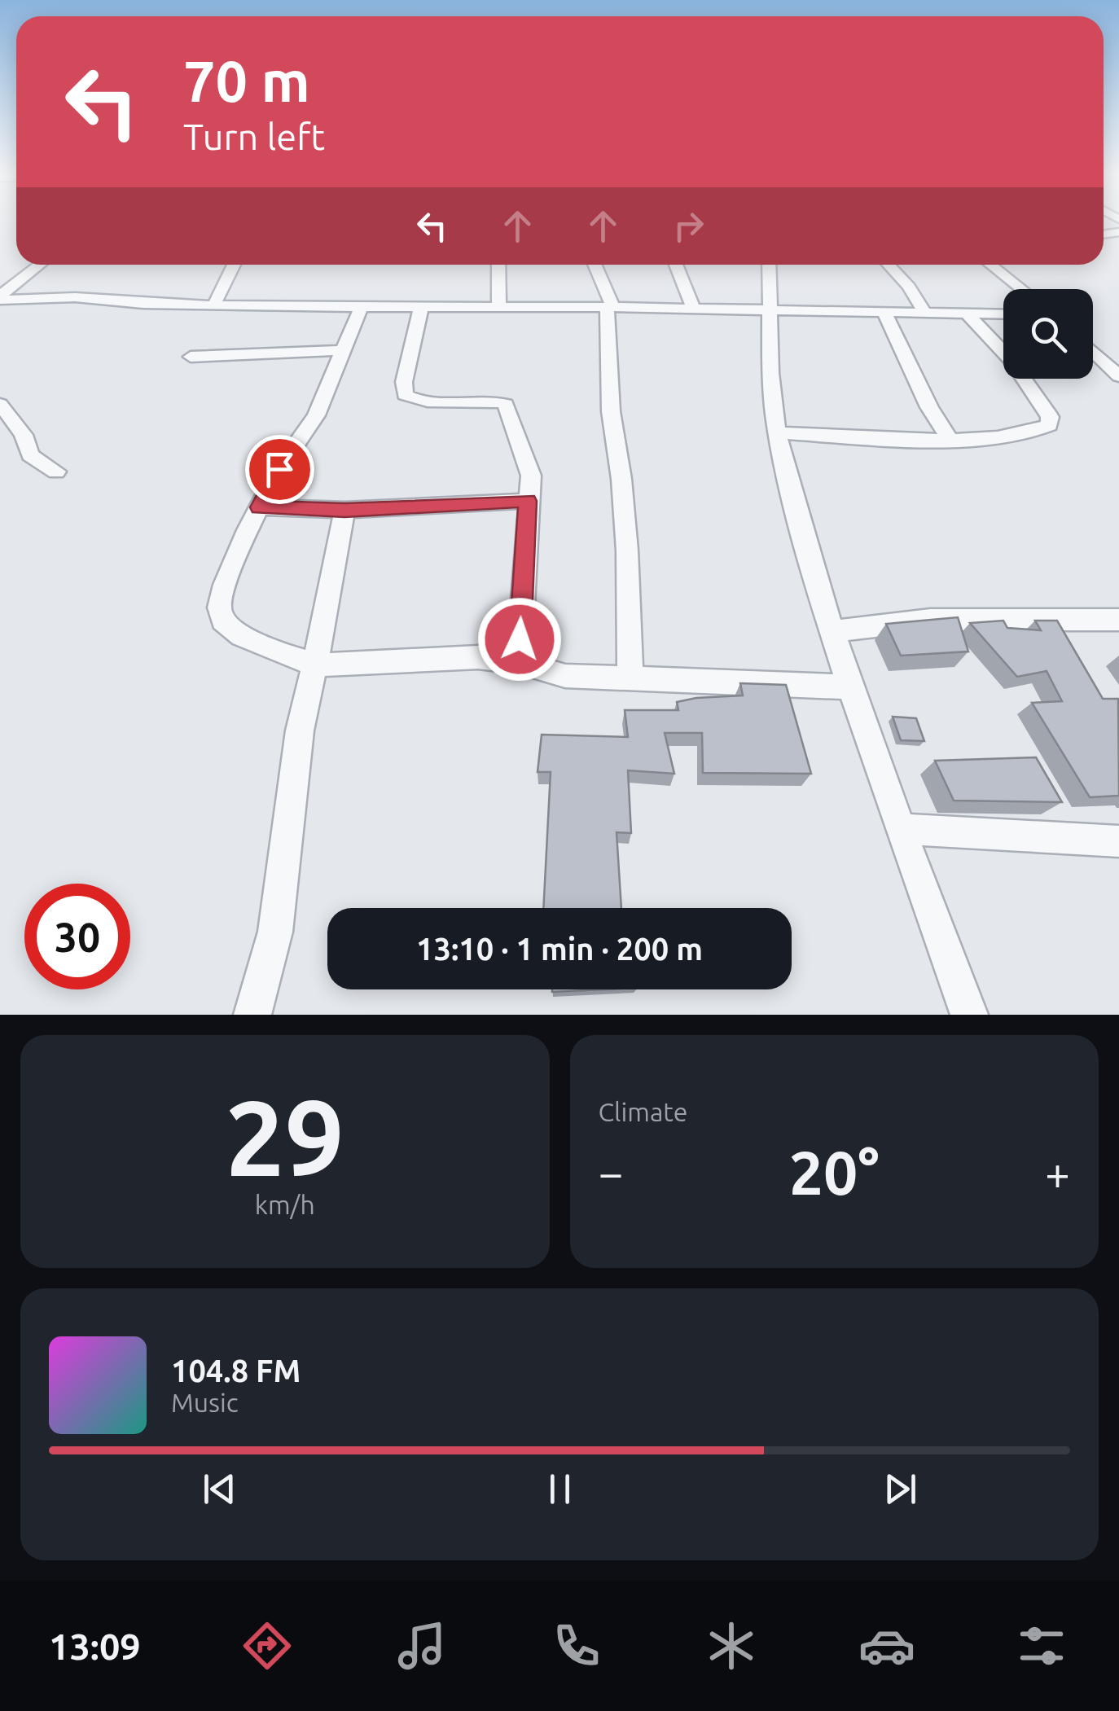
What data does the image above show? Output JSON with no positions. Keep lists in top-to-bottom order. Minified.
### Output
{"page":{"turn":["70 m","Turn left"],"limit":"30","trip":"13:10 · 1 min · 200 m","tile":[["29","km/h"],"Climate"],"heat":["−","20°","+"],"song":["104.8 FM","Music"],"tabs":"13:09"}}
